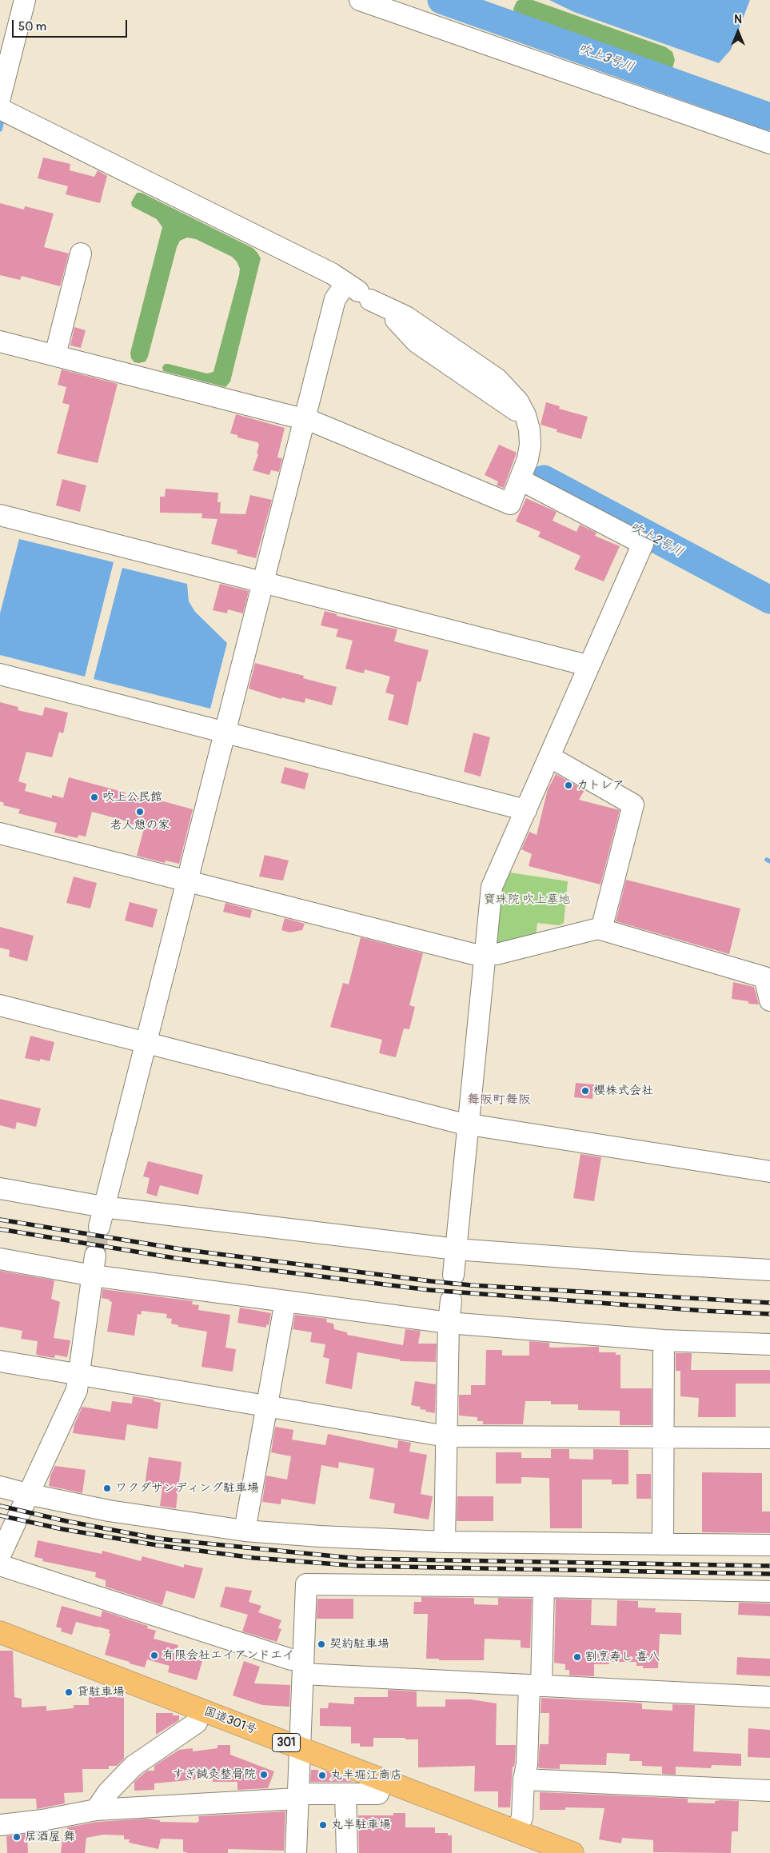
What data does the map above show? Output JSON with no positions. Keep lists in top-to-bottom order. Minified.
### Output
{"streets":{"highway":["国道301号","301"]},"districts":["舞阪町舞阪"],"water":["吹上3号川","吹上2号川"],"parks":["寶珠院 吹上墓地"],"places":["カトレア","吹上公民館","老人憩の家","櫻株式会社","ワクダサンディング駐車場","契約駐車場","有限会社エイアンドエイ","割烹寿し 喜八","貸駐車場","すぎ鍼灸整骨院","丸半堀江商店","丸半駐車場","居酒屋 舞"],"scale_bar":"50 m","north":"top"}
